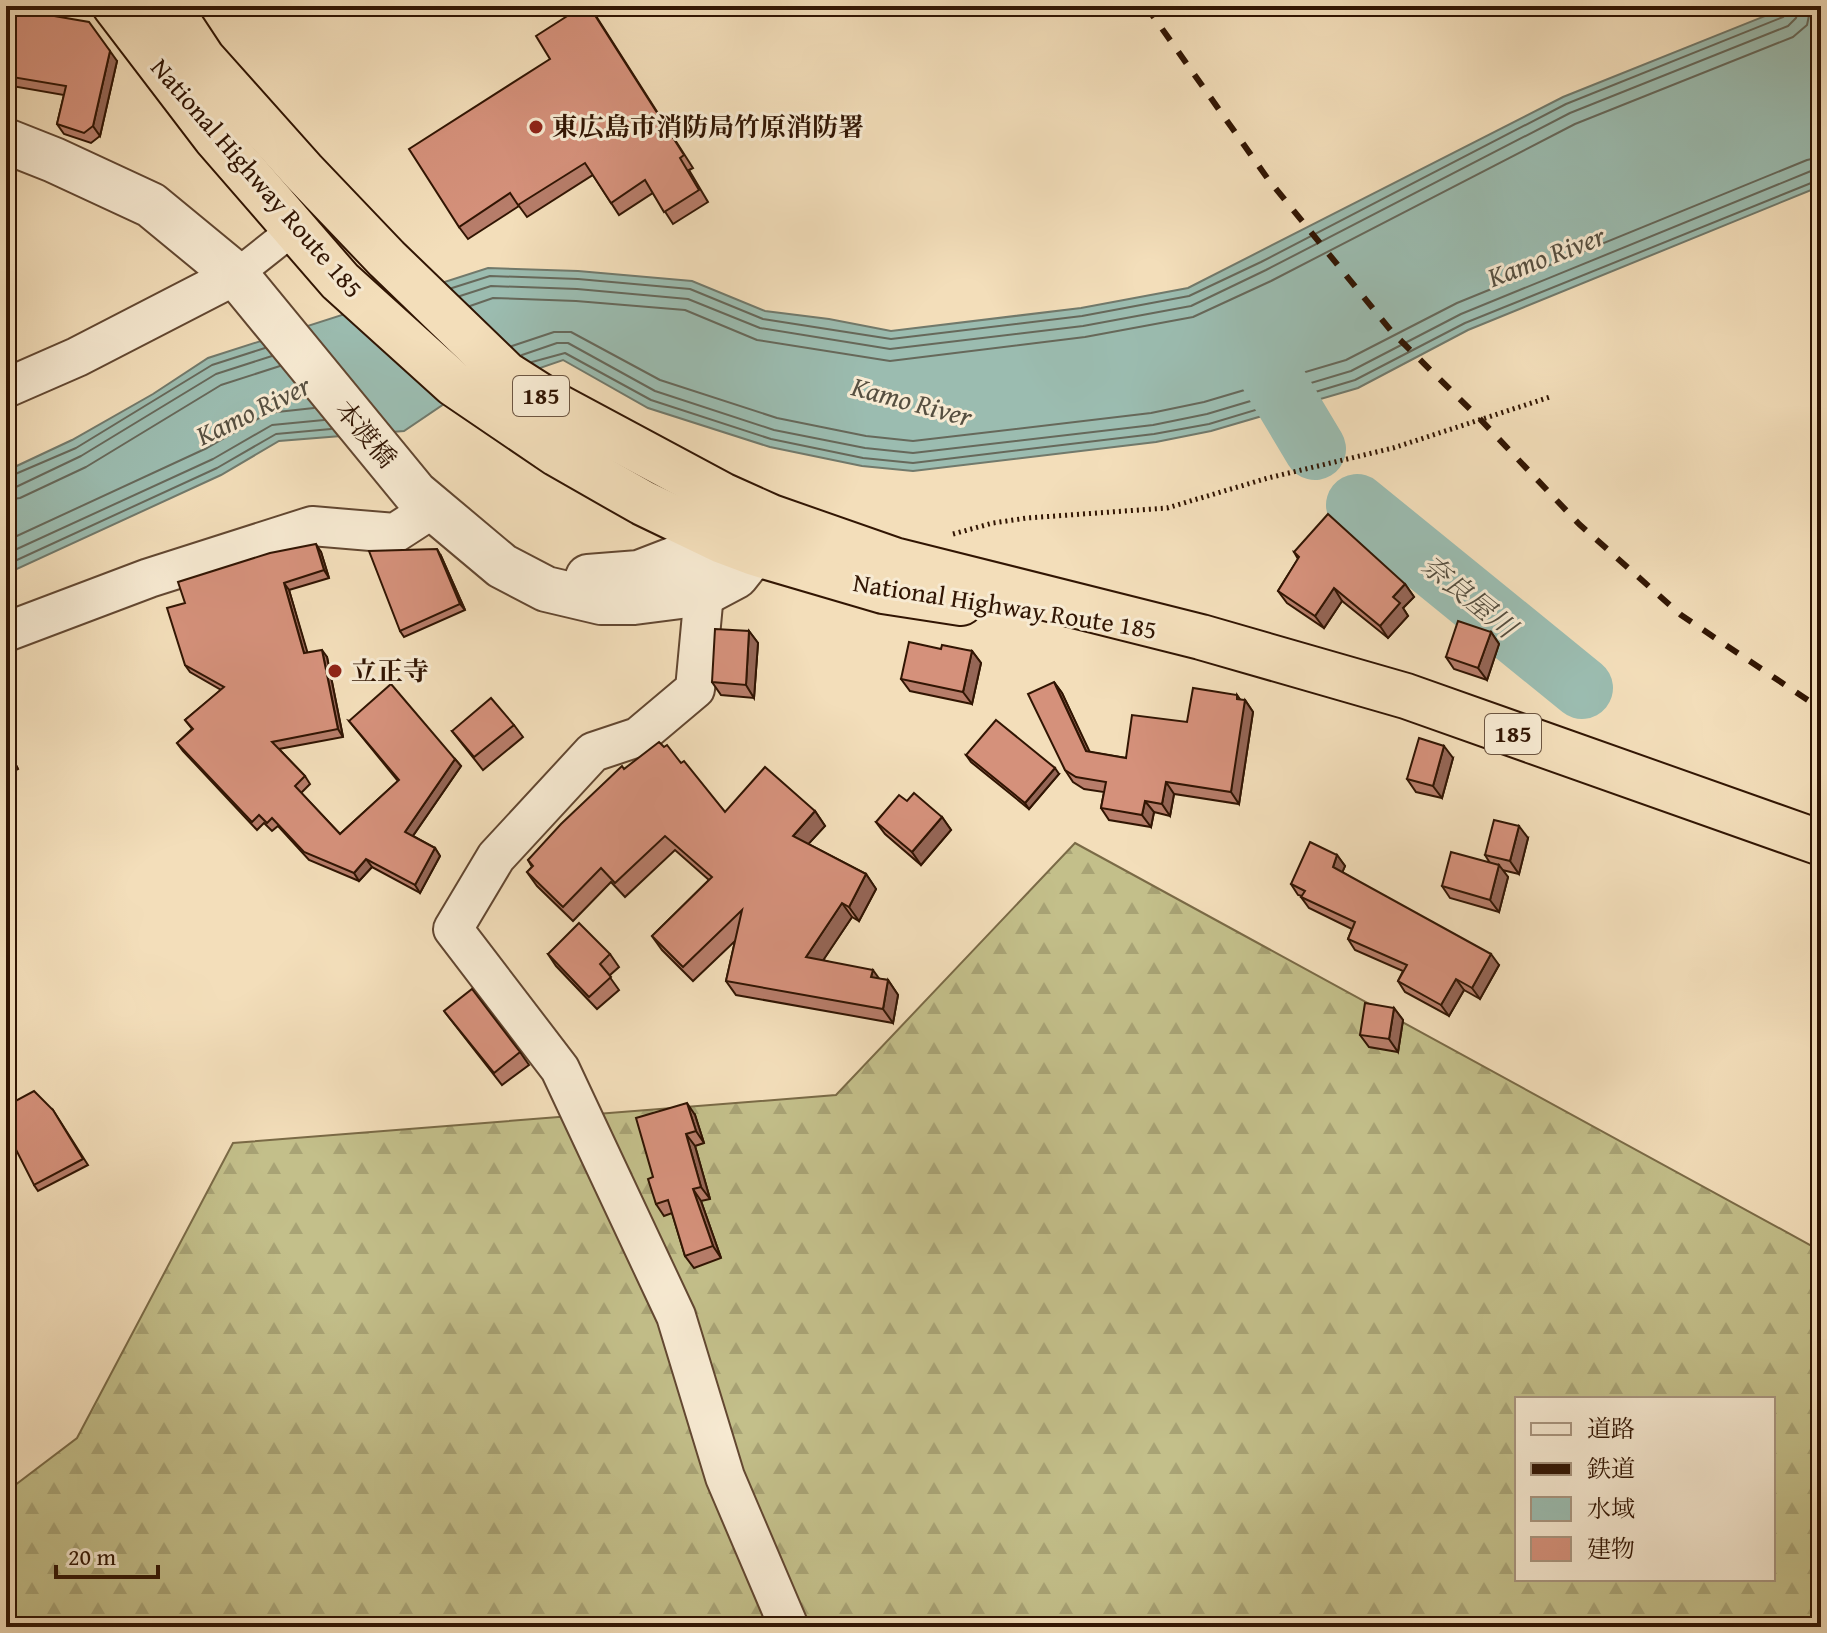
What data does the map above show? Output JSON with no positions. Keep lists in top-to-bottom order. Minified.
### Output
{"streets":{"highway":["National Highway Route 185","185"],"street":["本渡橋"]},"water":["Kamo River","奈良屋川"],"places":["東広島市消防局竹原消防署","立正寺"],"legend":["道路","鉄道","水域","建物"],"scale_bar":"20 m"}
